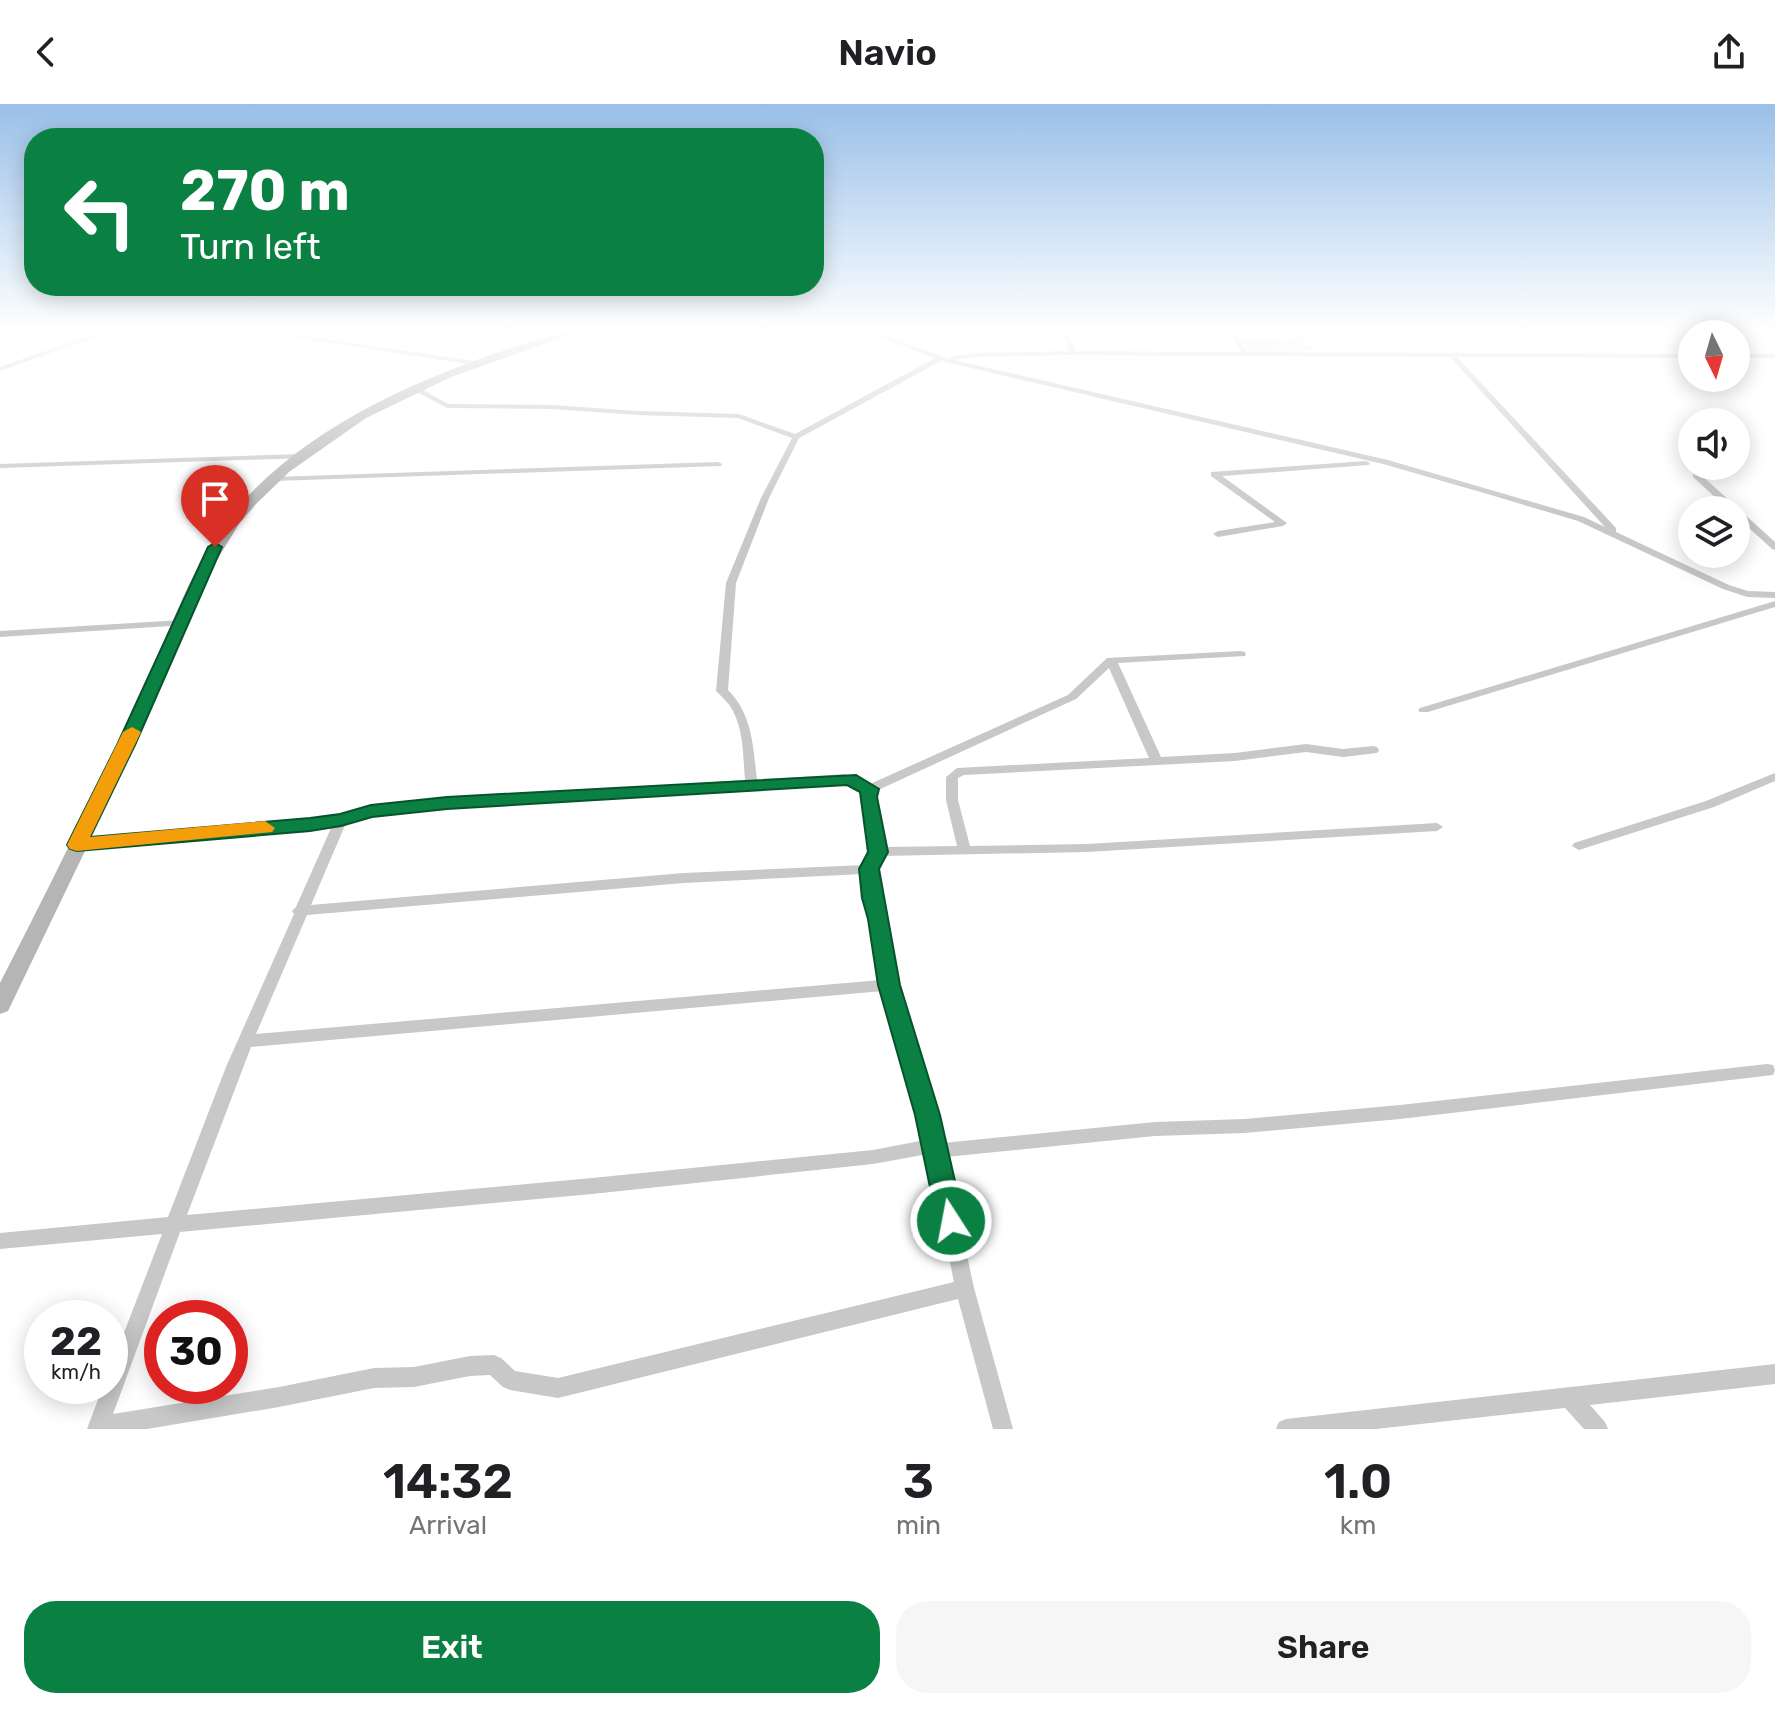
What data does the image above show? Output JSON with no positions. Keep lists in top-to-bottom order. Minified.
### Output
{"north":"bottom","page":{"header":"Navio","turn":["270 m","Turn left"],"speed":"22 km/h","limit":"30","eta":["14:32","Arrival","3","min","1.0","km"],"buttons":["Exit","Share"]}}
